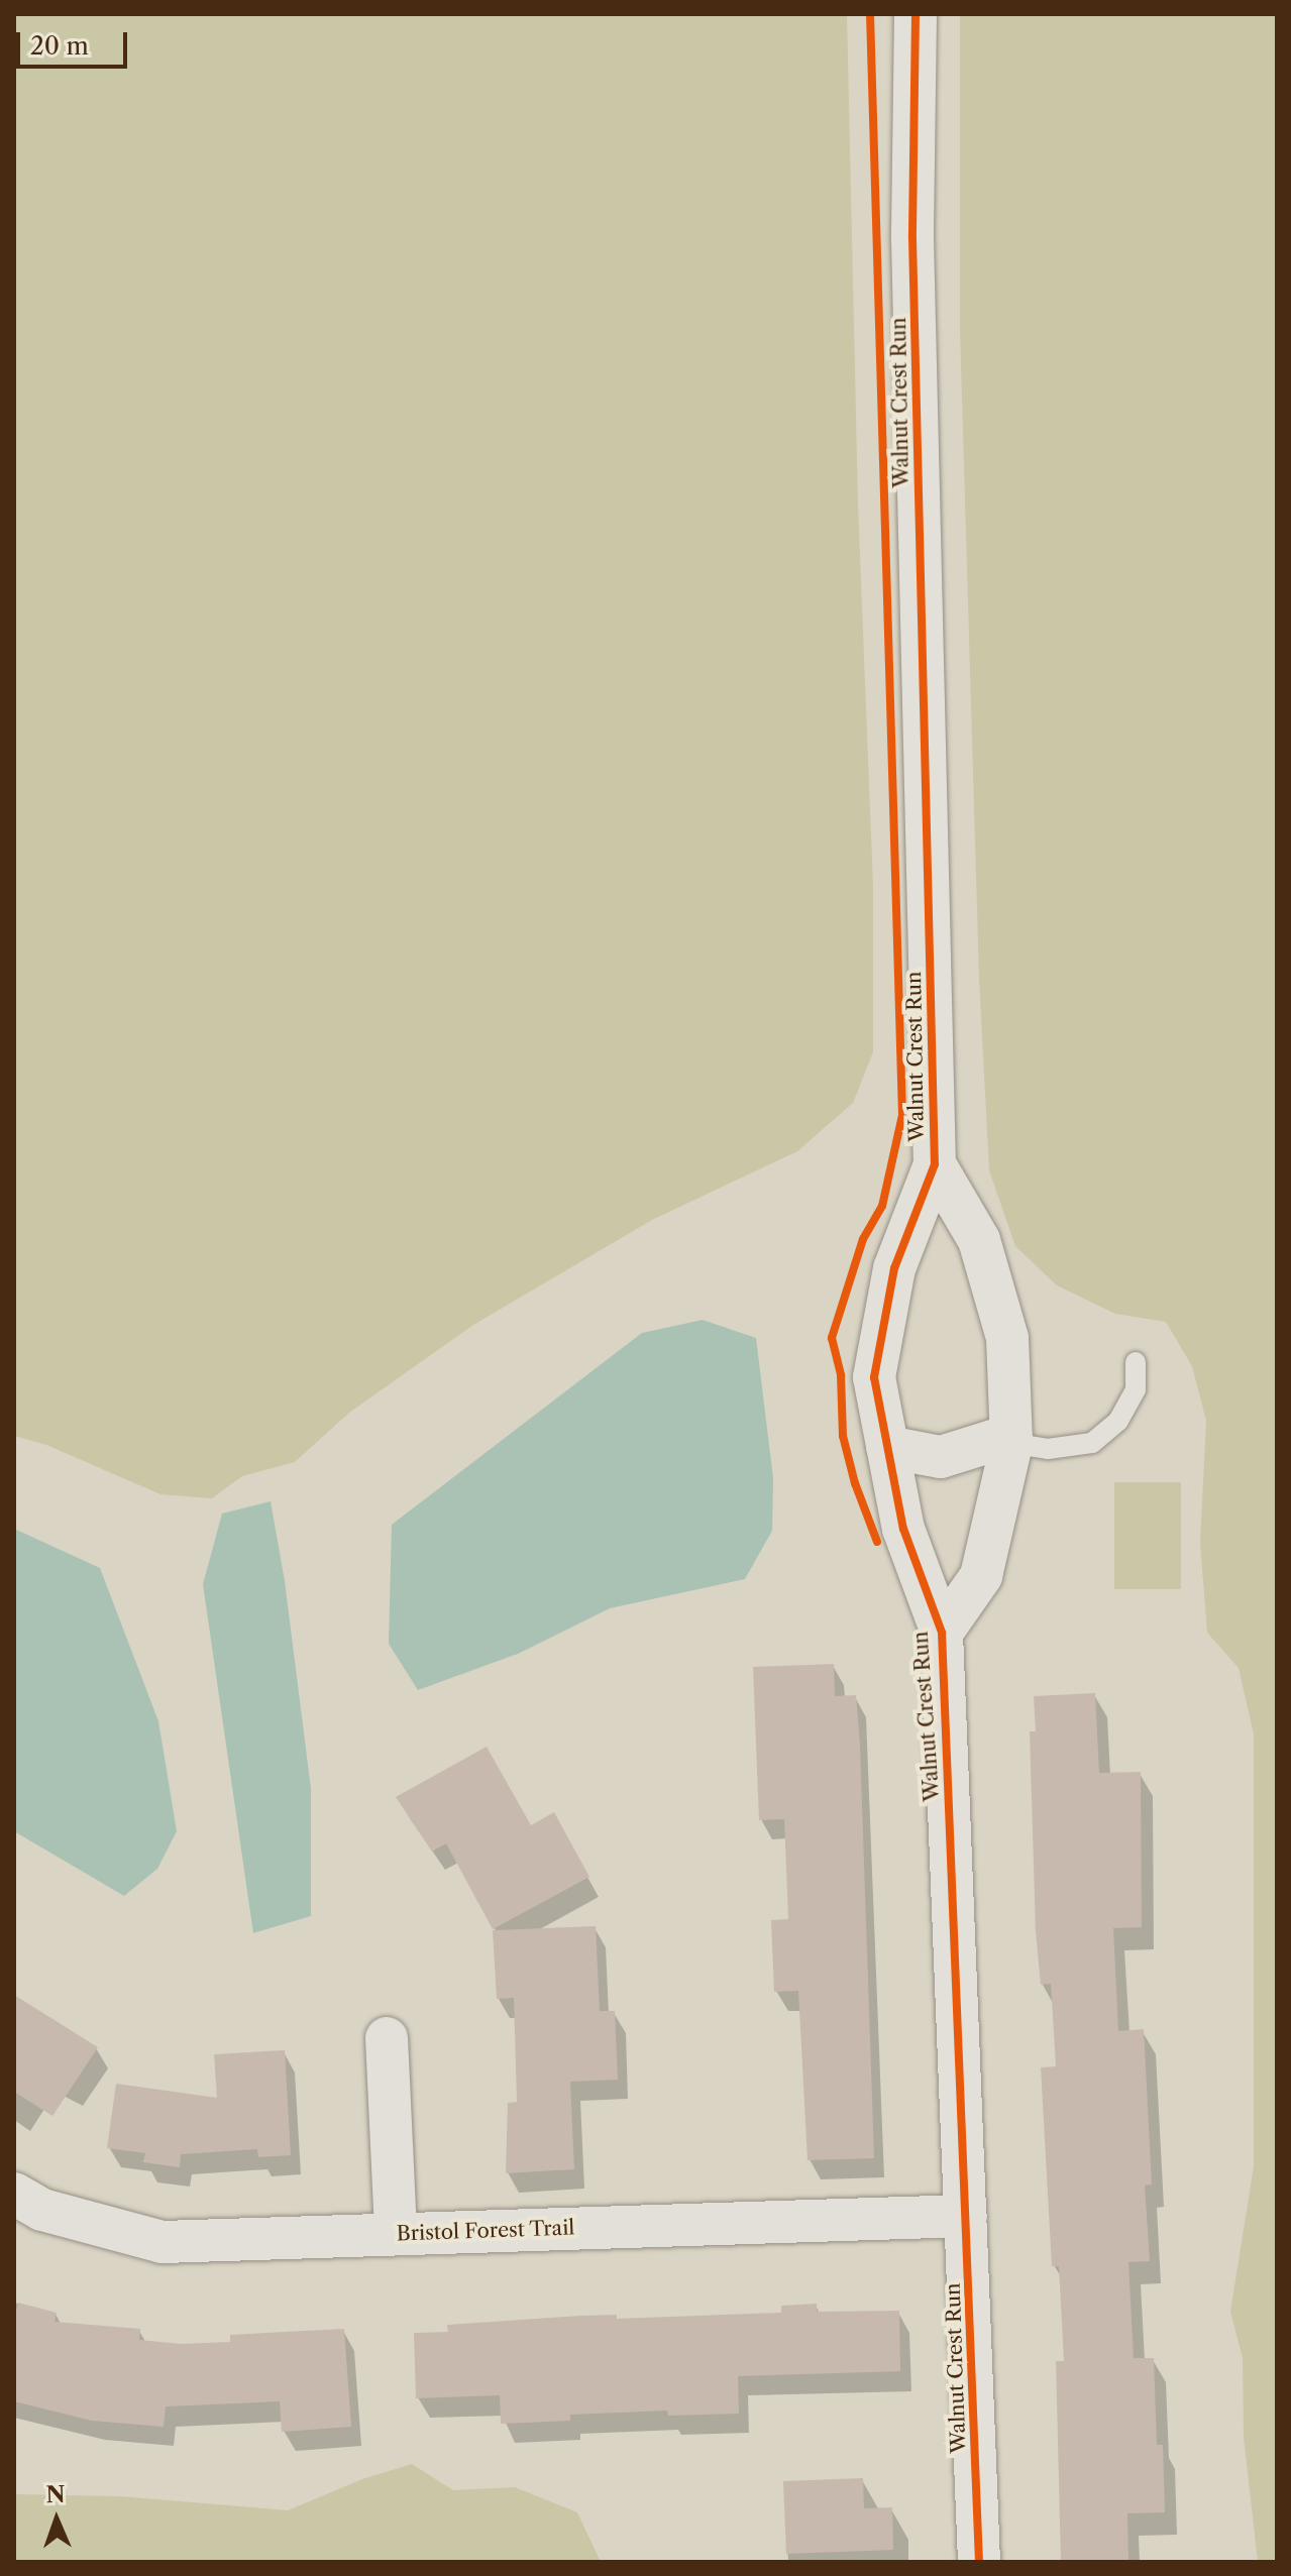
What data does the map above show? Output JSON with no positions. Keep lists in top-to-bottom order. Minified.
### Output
{"streets":{"street":["Walnut Crest Run","Bristol Forest Trail"]},"crossings":[["Walnut Crest Run","Bristol Forest Trail"]],"scale_bar":"20 m","north":"top"}
